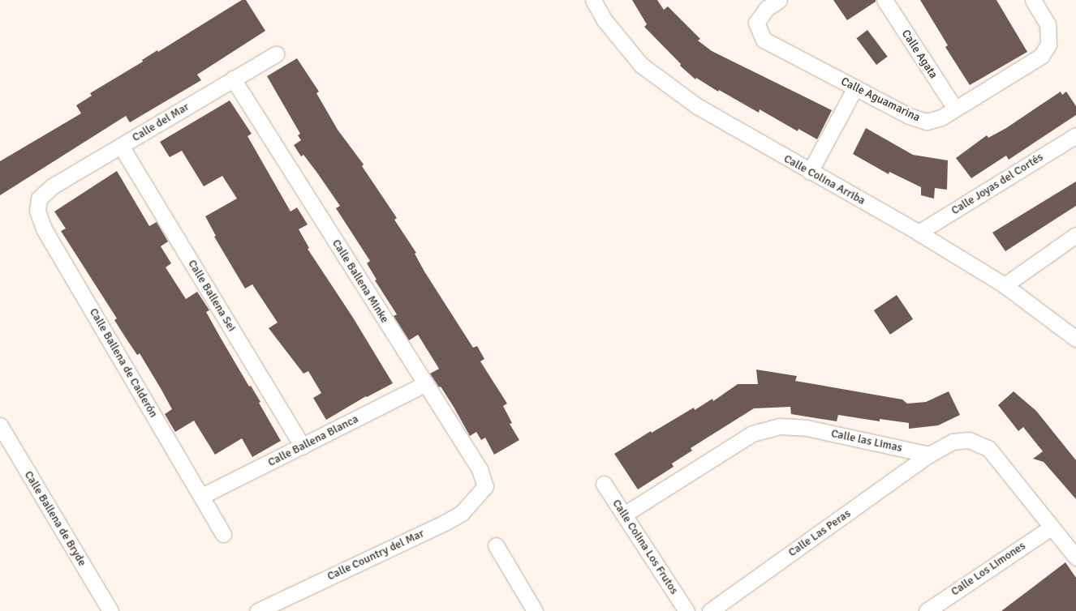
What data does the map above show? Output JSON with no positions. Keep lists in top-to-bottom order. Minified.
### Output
{"streets":{"street":["Calle Agata","Calle Aguamarina","Calle del Mar","Calle Colina Arriba","Calle Joyas del Cortés","Calle Ballena Minke","Calle Ballena Sei","Calle Ballena de Calderón","Calle Ballena Blanca","Calle las Limas","Calle Ballena de Bryde","Calle Las Peras","Calle Colina Los Frutos","Calle Country del Mar","Calle Los Limones"]},"crossings":[["Calle Agata","Calle Aguamarina"],["Calle del Mar","Calle Ballena Minke"],["Calle del Mar","Calle Ballena Sei"],["Calle del Mar","Calle Ballena de Calderón"],["Calle Colina Arriba","Calle Joyas del Cortés"],["Calle Ballena Minke","Calle Ballena Blanca"],["Calle Ballena Minke","Calle Country del Mar"],["Calle Ballena Sei","Calle Ballena Blanca"],["Calle Ballena de Calderón","Calle Ballena Blanca"],["Calle las Limas","Calle Las Peras"],["Calle las Limas","Calle Colina Los Frutos"]]}
